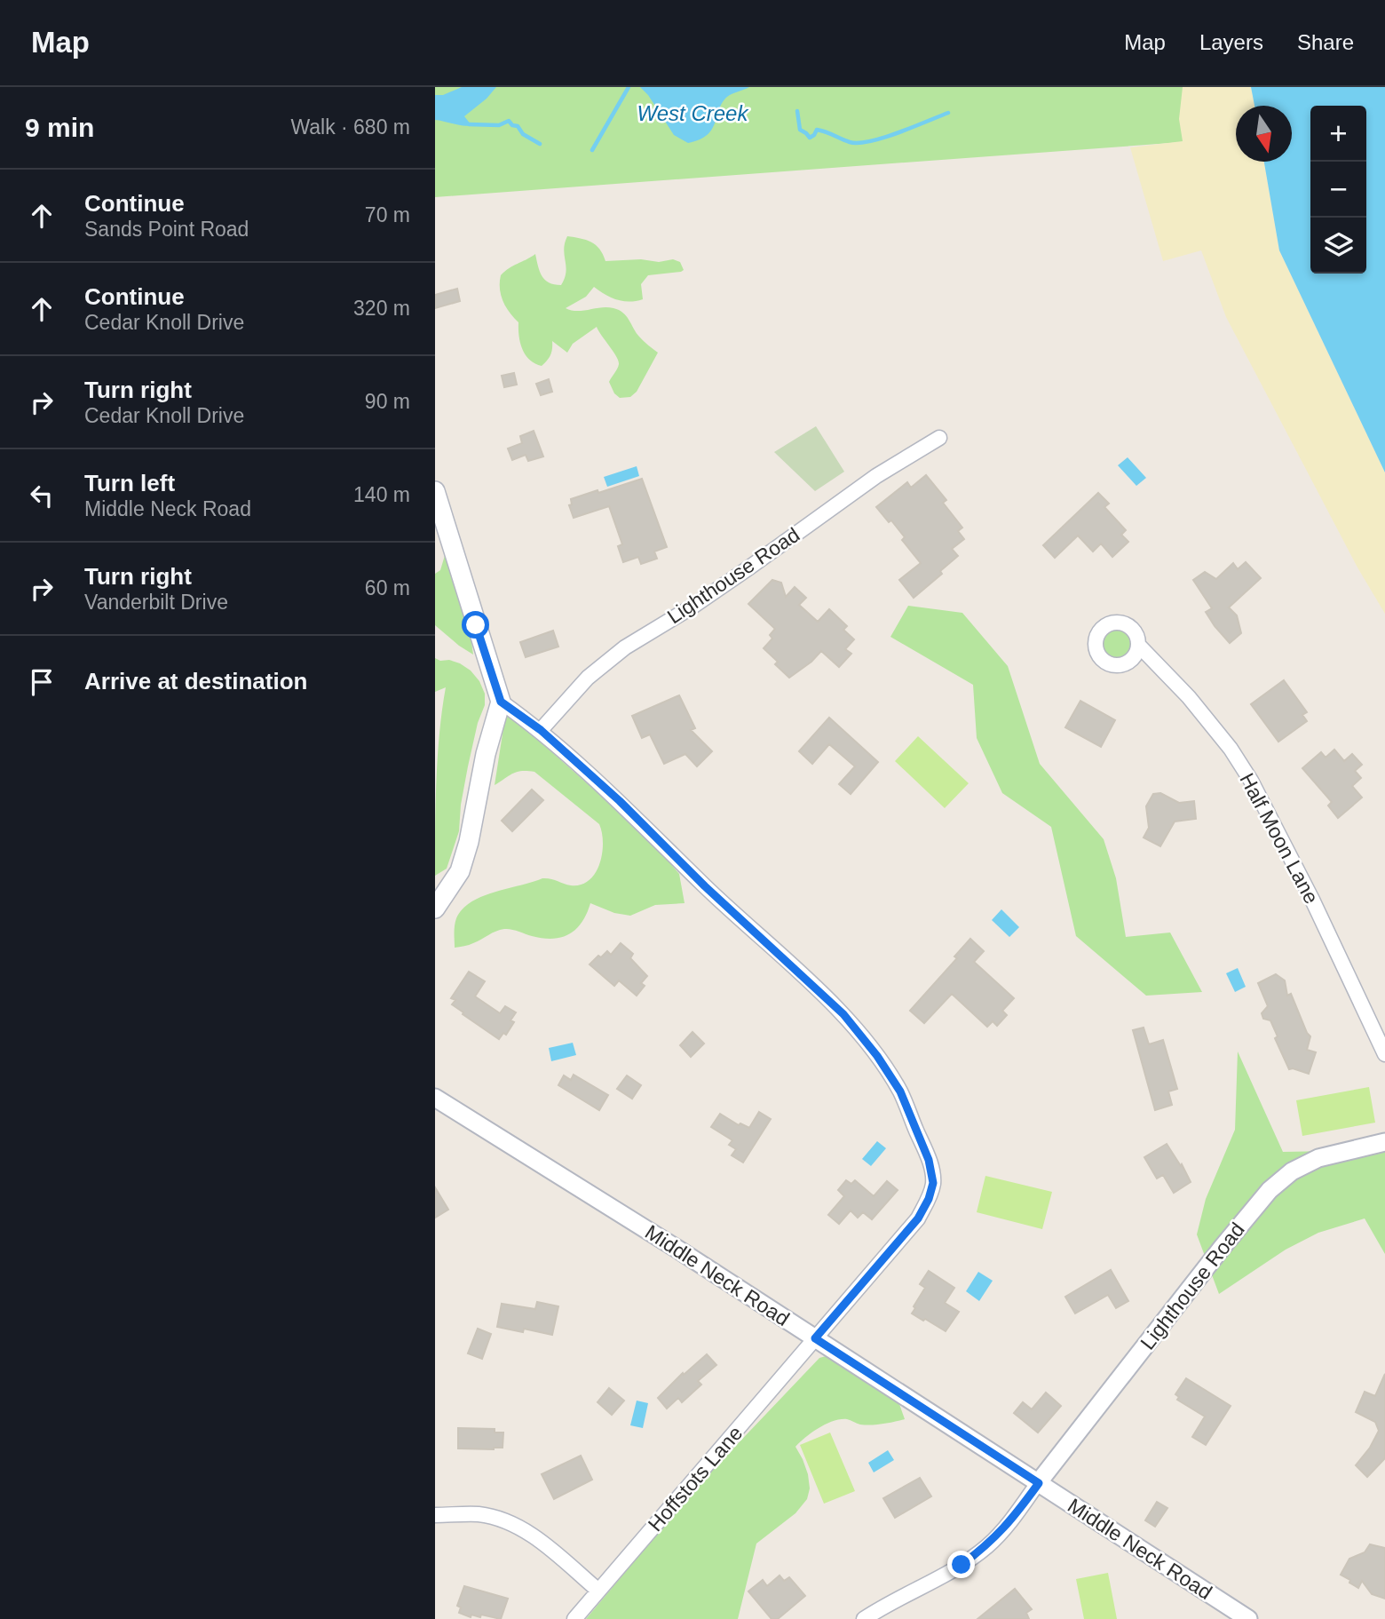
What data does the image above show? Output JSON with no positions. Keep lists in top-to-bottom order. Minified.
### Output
{"streets":{"street":["Lighthouse Road","Half Moon Lane","Middle Neck Road","Hoffstots Lane"]},"crossings":[["Lighthouse Road","Middle Neck Road"],["Lighthouse Road","Hoffstots Lane"],["Middle Neck Road","Hoffstots Lane"]],"water":["West Creek"],"north":"bottom","page":{"header":"Map","nav":["Map","Layers","Share"],"heading":["9 min","Walk · 680 m"],"map_buttons":["+","−"],"list":[["Continue","Sands Point Road","70 m"],["Continue","Cedar Knoll Drive","320 m"],["Turn right","Cedar Knoll Drive","90 m"],["Turn left","Middle Neck Road","140 m"],["Turn right","Vanderbilt Drive","60 m"],"Arrive at destination"]}}
